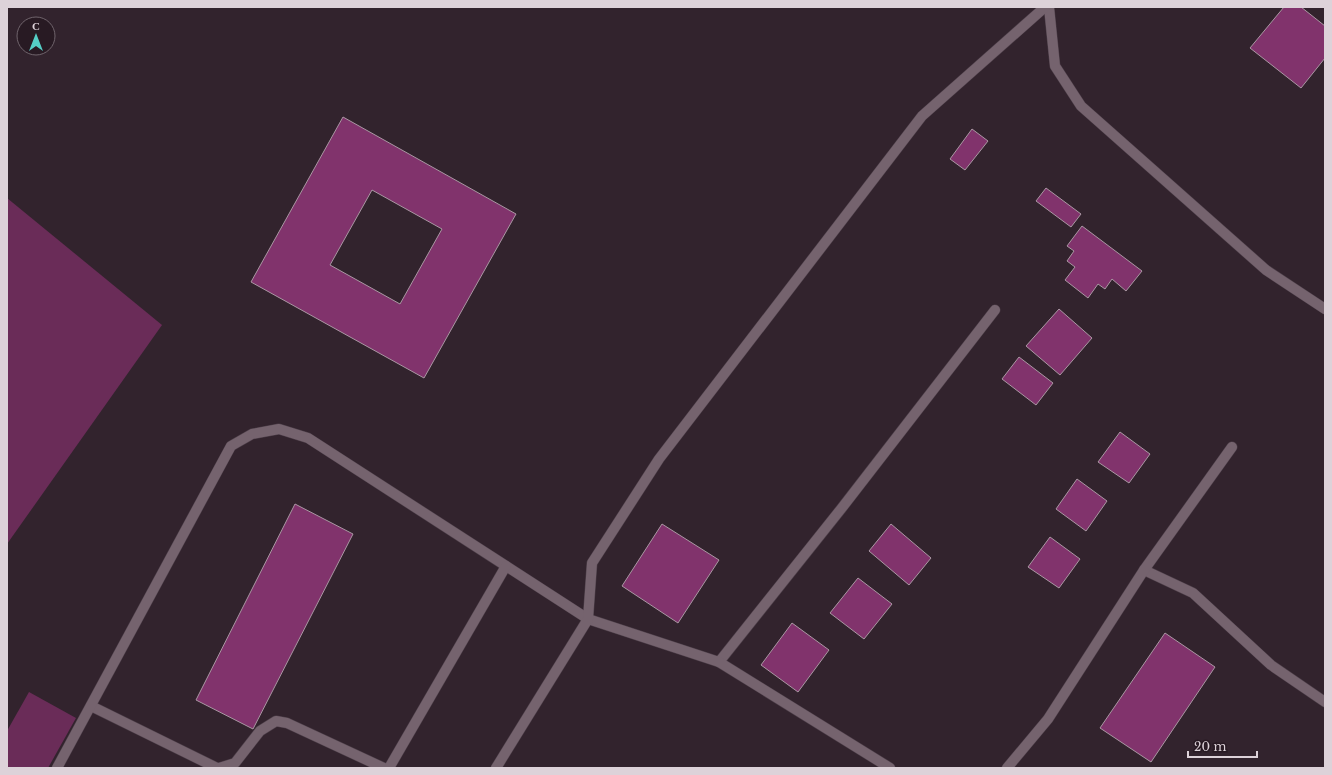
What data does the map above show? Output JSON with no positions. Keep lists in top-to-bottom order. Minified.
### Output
{"scale_bar":"20 m","north":"top"}
